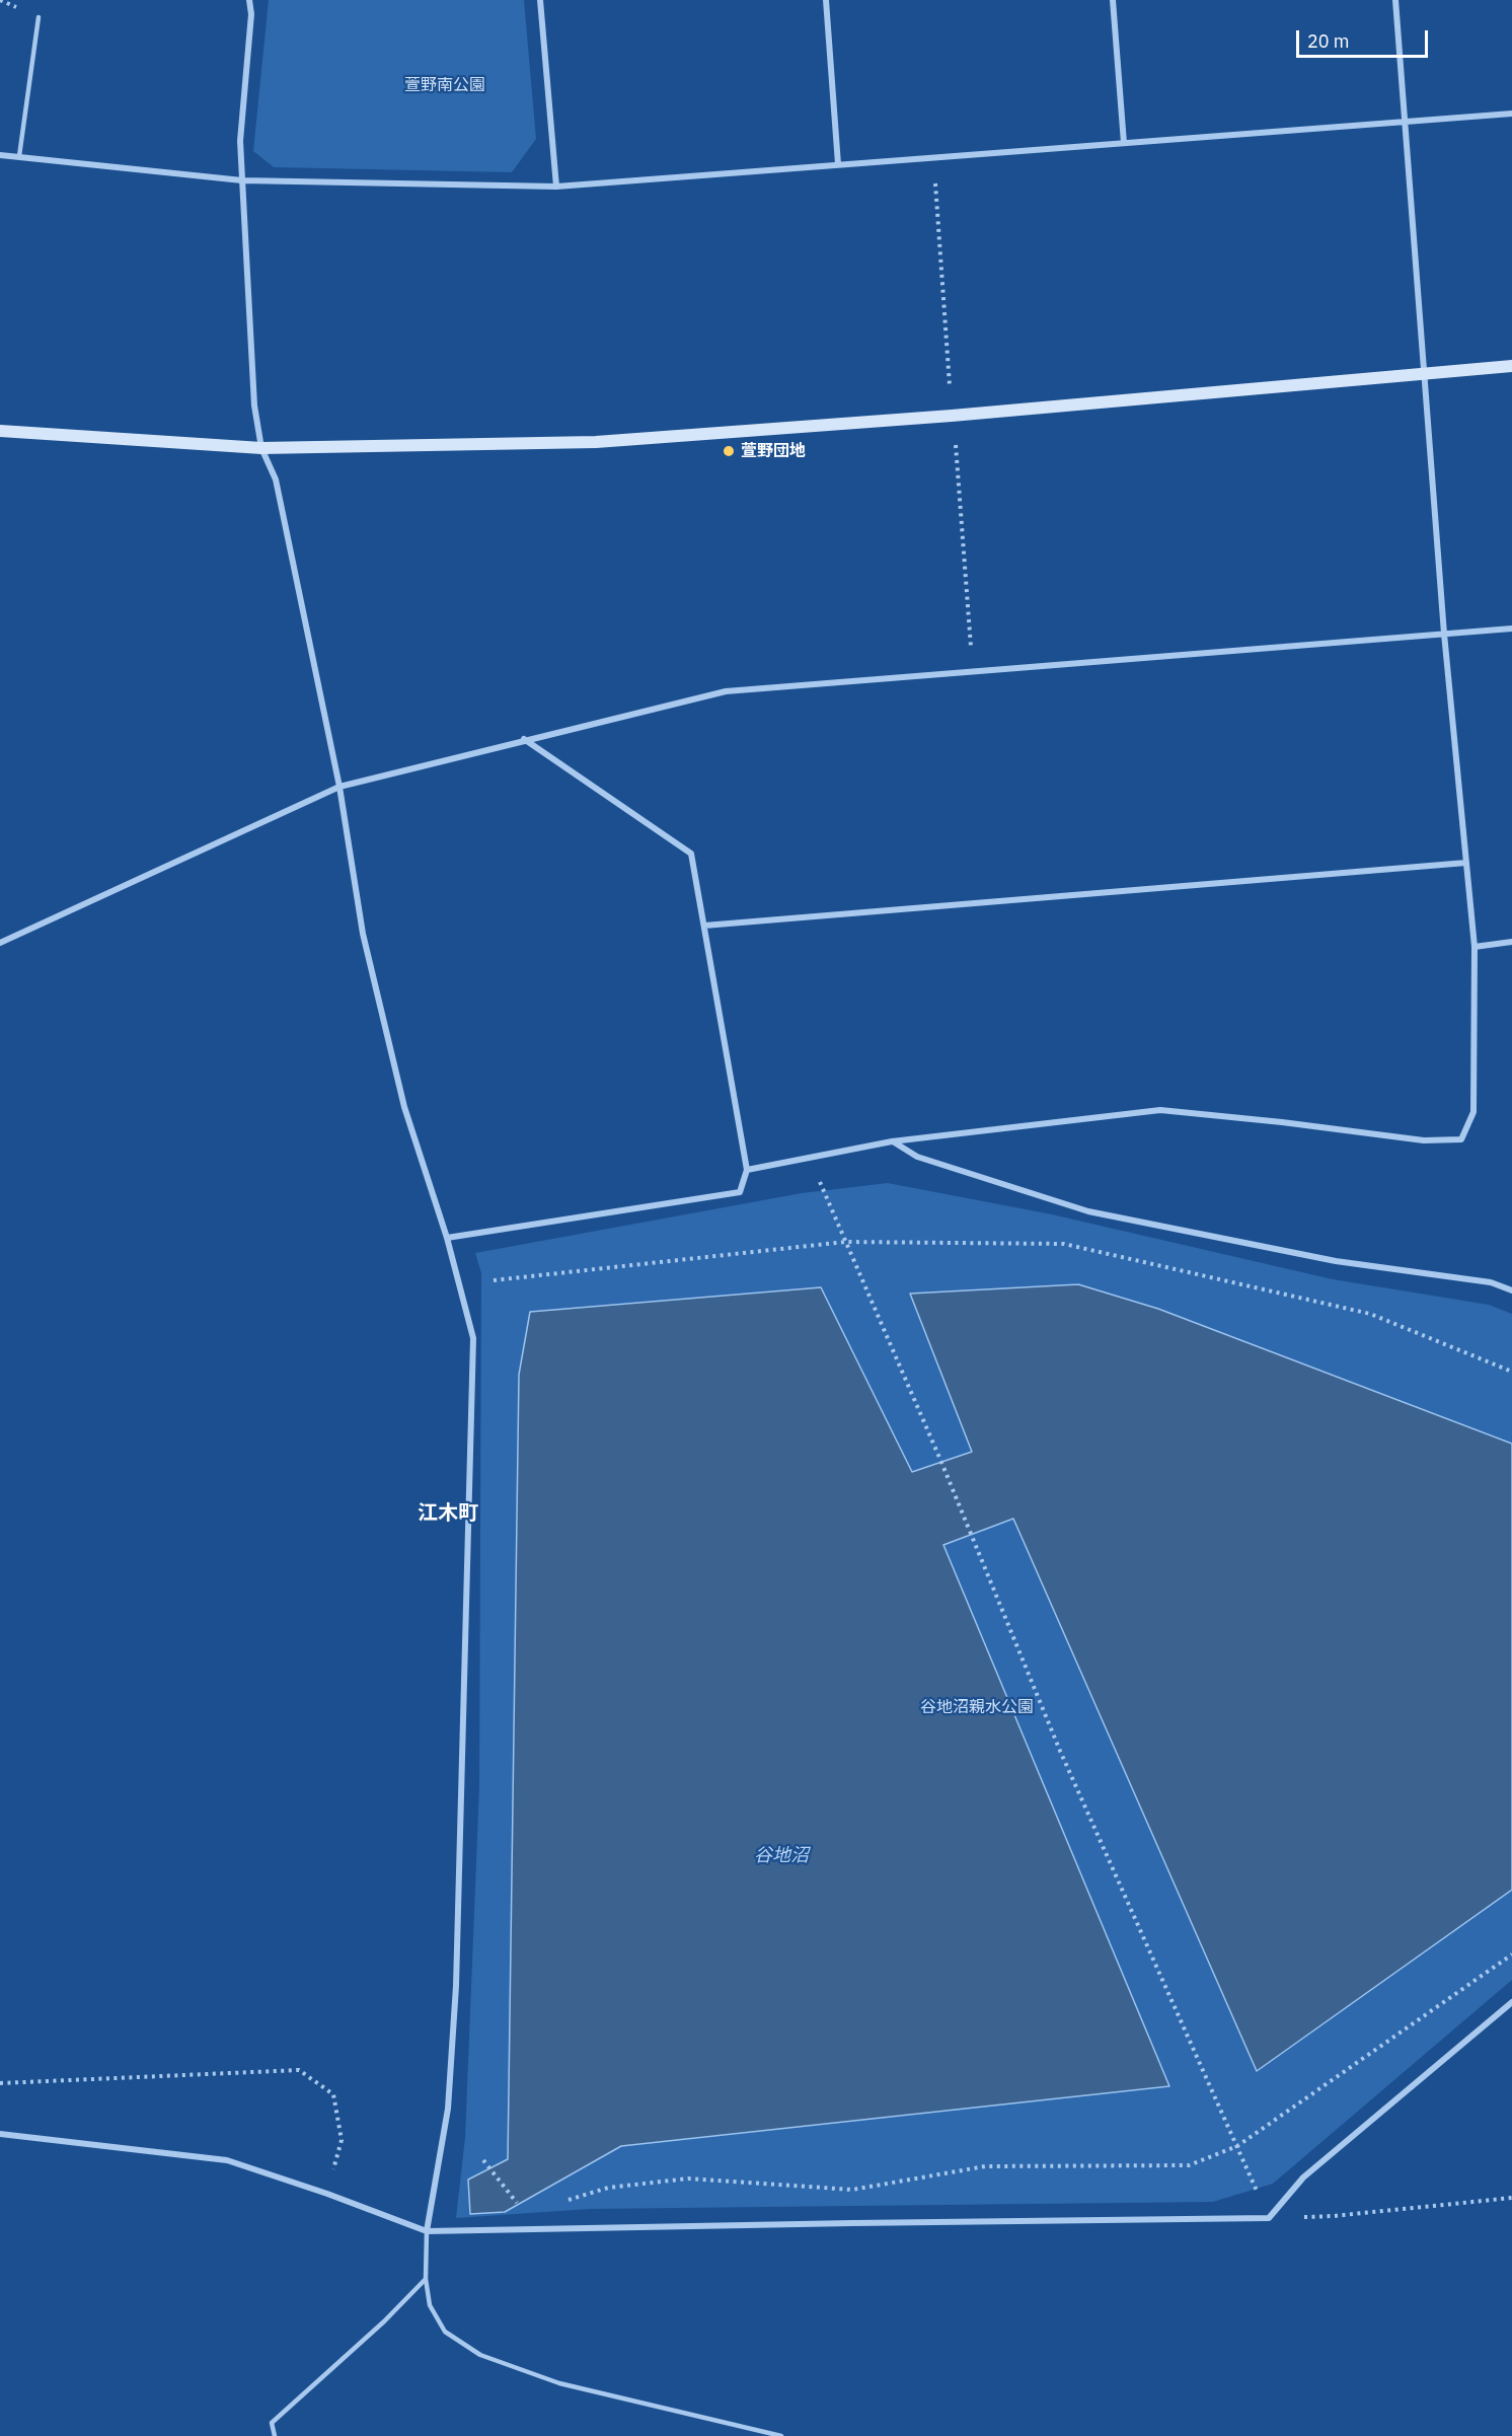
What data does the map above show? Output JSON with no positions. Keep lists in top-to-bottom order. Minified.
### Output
{"districts":["江木町"],"water":["谷地沼"],"parks":["萱野南公園","谷地沼親水公園"],"places":["萱野団地"],"scale_bar":"20 m"}
